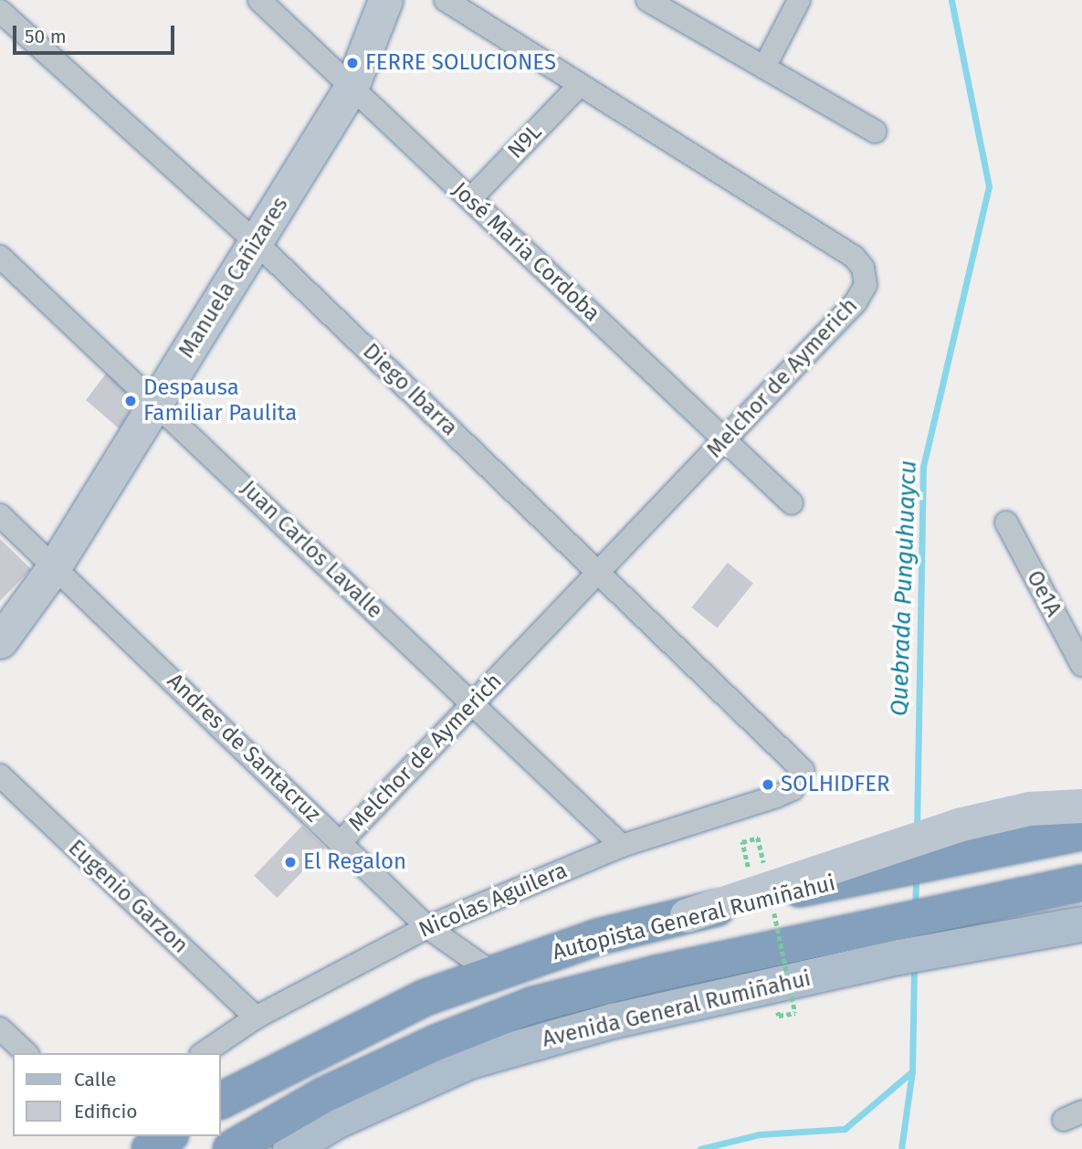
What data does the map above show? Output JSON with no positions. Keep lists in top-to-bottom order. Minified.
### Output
{"streets":{"highway":["Autopista General Rumiñahui"],"main road":["Avenida General Rumiñahui"],"street":["N9L","José Maria Cordoba","Manuela Cañizares","Melchor de Aymerich","Diego Ibarra","Juan Carlos Lavalle","Oe1A","Andres de Santacruz","Eugenio Garzon","Nicolas Aguilera"]},"crossings":[["N9L","José Maria Cordoba"],["N9L","Melchor de Aymerich"],["José Maria Cordoba","Manuela Cañizares"],["José Maria Cordoba","Melchor de Aymerich"],["Manuela Cañizares","Diego Ibarra"],["Manuela Cañizares","Juan Carlos Lavalle"],["Manuela Cañizares","Andres de Santacruz"],["Melchor de Aymerich","Diego Ibarra"],["Melchor de Aymerich","Juan Carlos Lavalle"],["Melchor de Aymerich","Andres de Santacruz"],["Diego Ibarra","Nicolas Aguilera"],["Juan Carlos Lavalle","Nicolas Aguilera"],["Andres de Santacruz","Nicolas Aguilera"],["Andres de Santacruz","Autopista General Rumiñahui"],["Eugenio Garzon","Nicolas Aguilera"]],"water":["Quebrada Punguhuaycu"],"places":["FERRE SOLUCIONES","Despausa Familiar Paulita","SOLHIDFER","El Regalon"],"legend":["Calle","Edificio"],"scale_bar":"50 m"}
